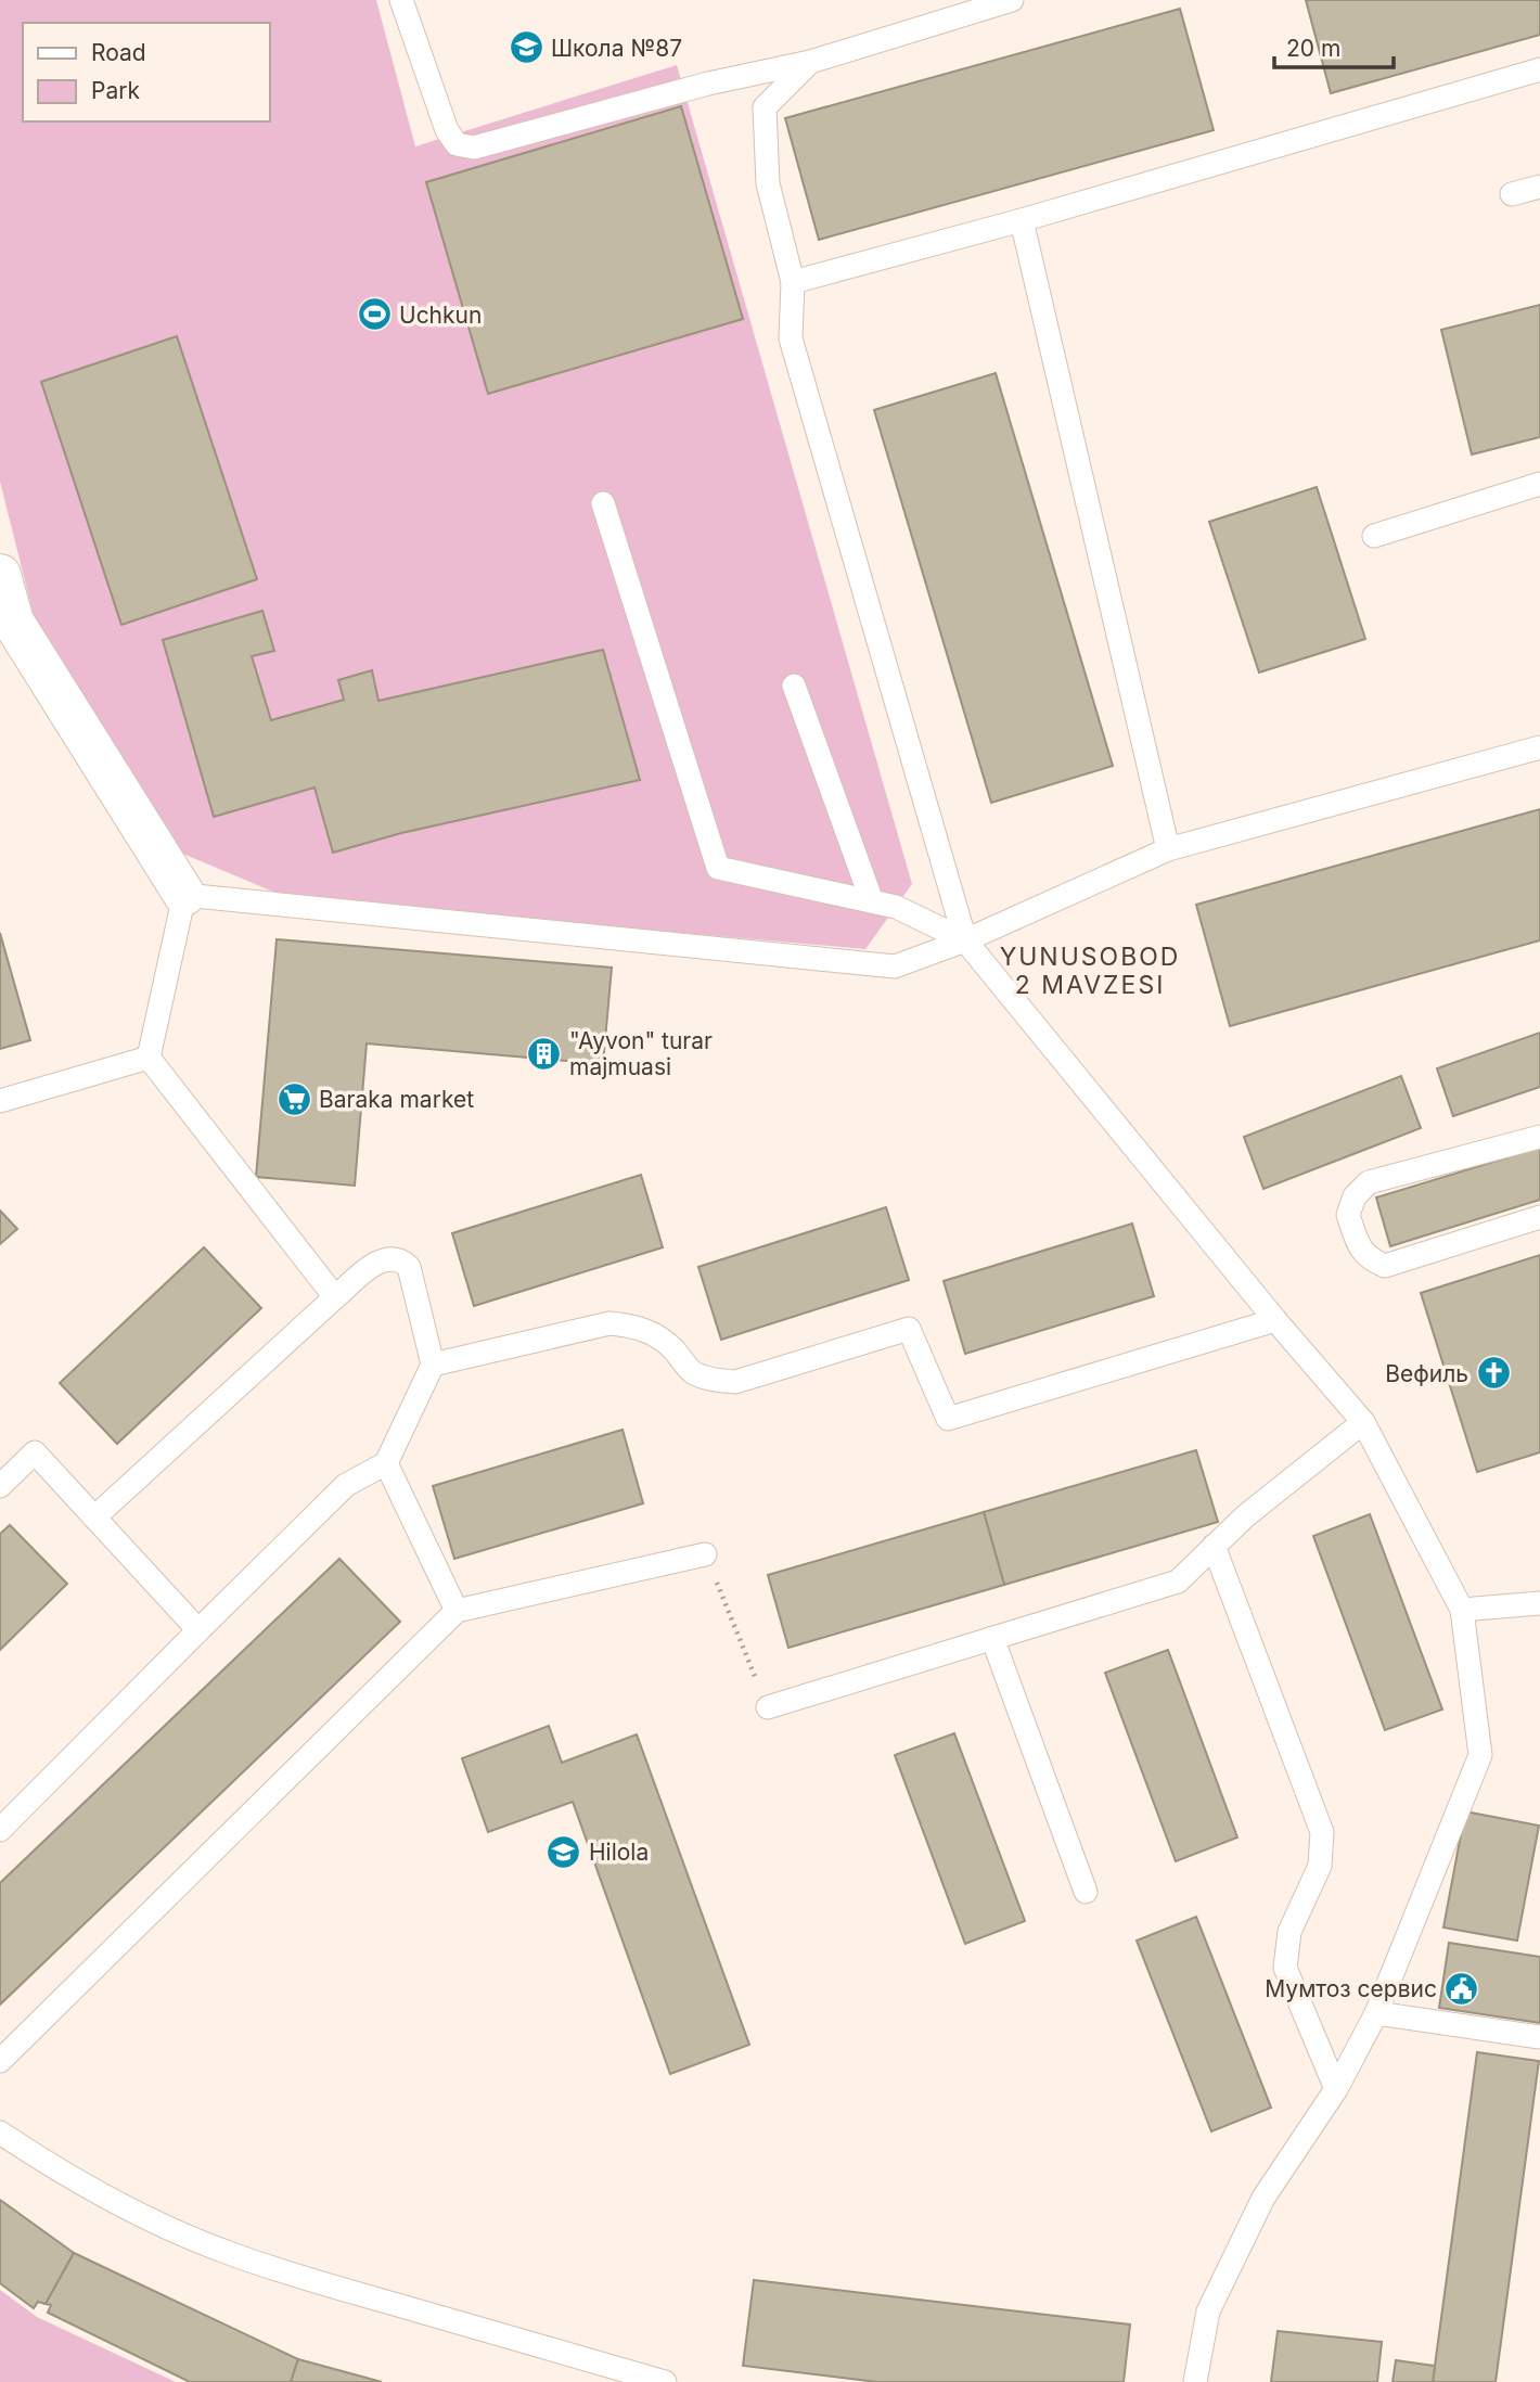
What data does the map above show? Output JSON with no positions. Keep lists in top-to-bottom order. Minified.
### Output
{"districts":["YUNUSOBOD 2 MAVZESI"],"places":{"school or university":["Школа №87","Hilola"],"sports":["Uchkun"],"building":["\"Ayvon\" turar majmuasi"],"supermarket":["Baraka market"],"church":["Вефиль"],"public building":["Мумтоз сервис"]},"legend":["Road","Park"],"scale_bar":"20 m"}
